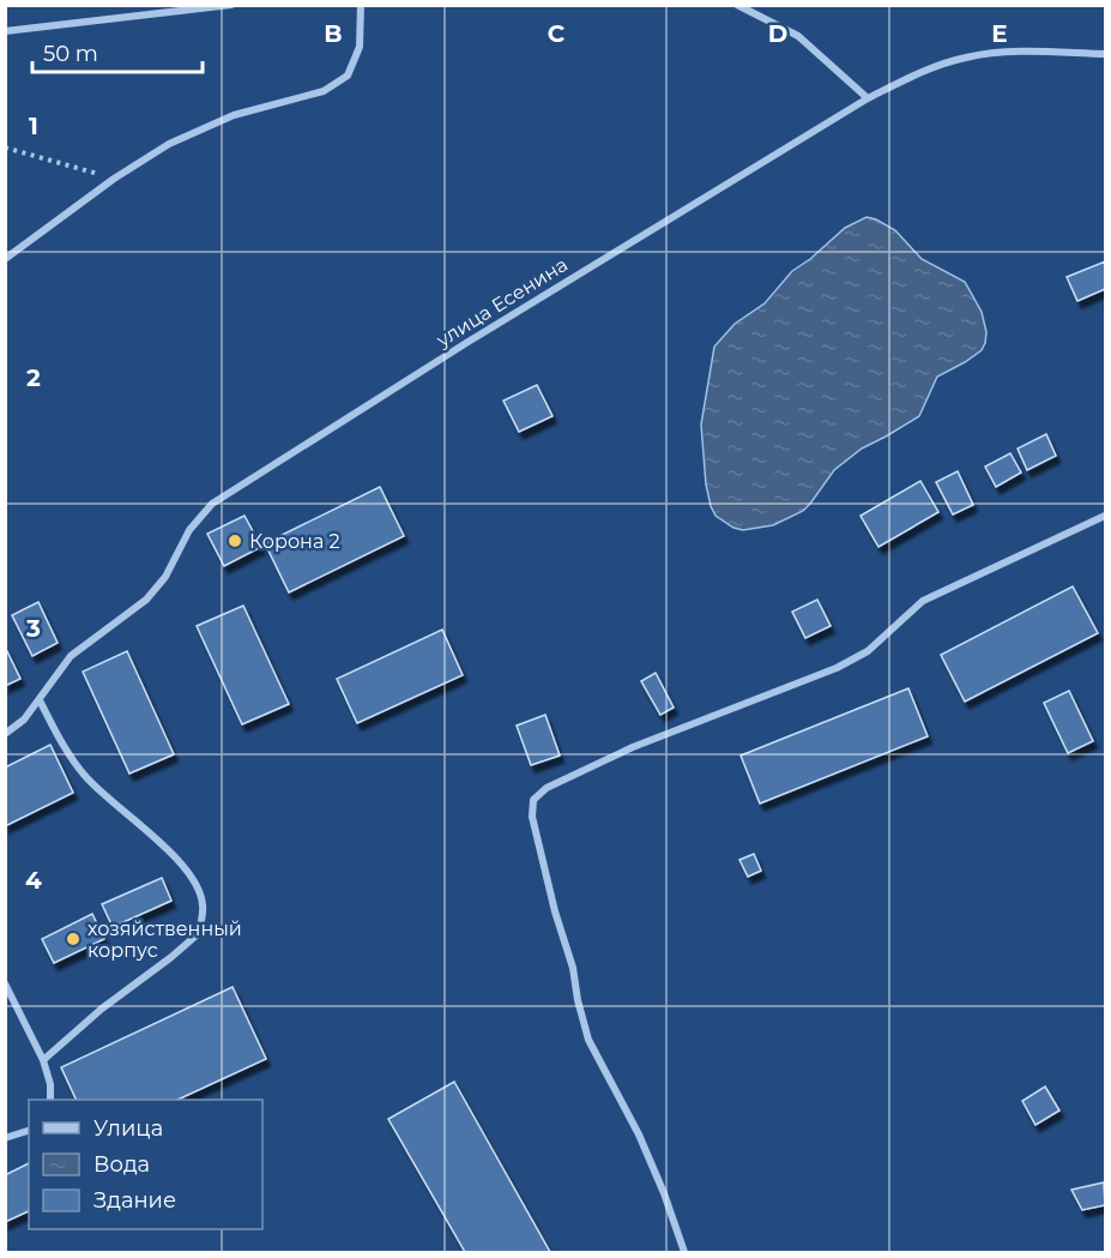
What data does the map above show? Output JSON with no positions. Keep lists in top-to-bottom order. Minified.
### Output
{"streets":{"street":["улица Есенина"]},"places":["Корона 2","хозяйственный корпус"],"legend":["Улица","Вода","Здание"],"scale_bar":"50 m","grid":{"columns":["B","C","D","E"],"rows":["1","2","3","4"]}}
